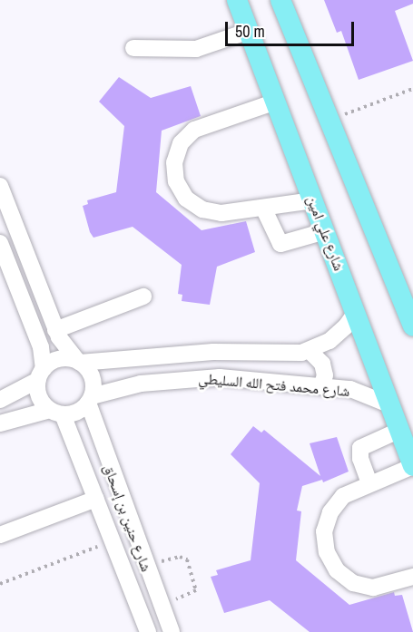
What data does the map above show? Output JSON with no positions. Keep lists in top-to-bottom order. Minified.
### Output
{"streets":{"main road":["شارع علي امين"],"street":["شارع محمد فتح الله السليطي","شارع حنين بن إسحاق"]},"crossings":[["شارع علي امين","شارع محمد فتح الله السليطي"],["شارع محمد فتح الله السليطي","شارع حنين بن إسحاق"]],"scale_bar":"50 m"}
